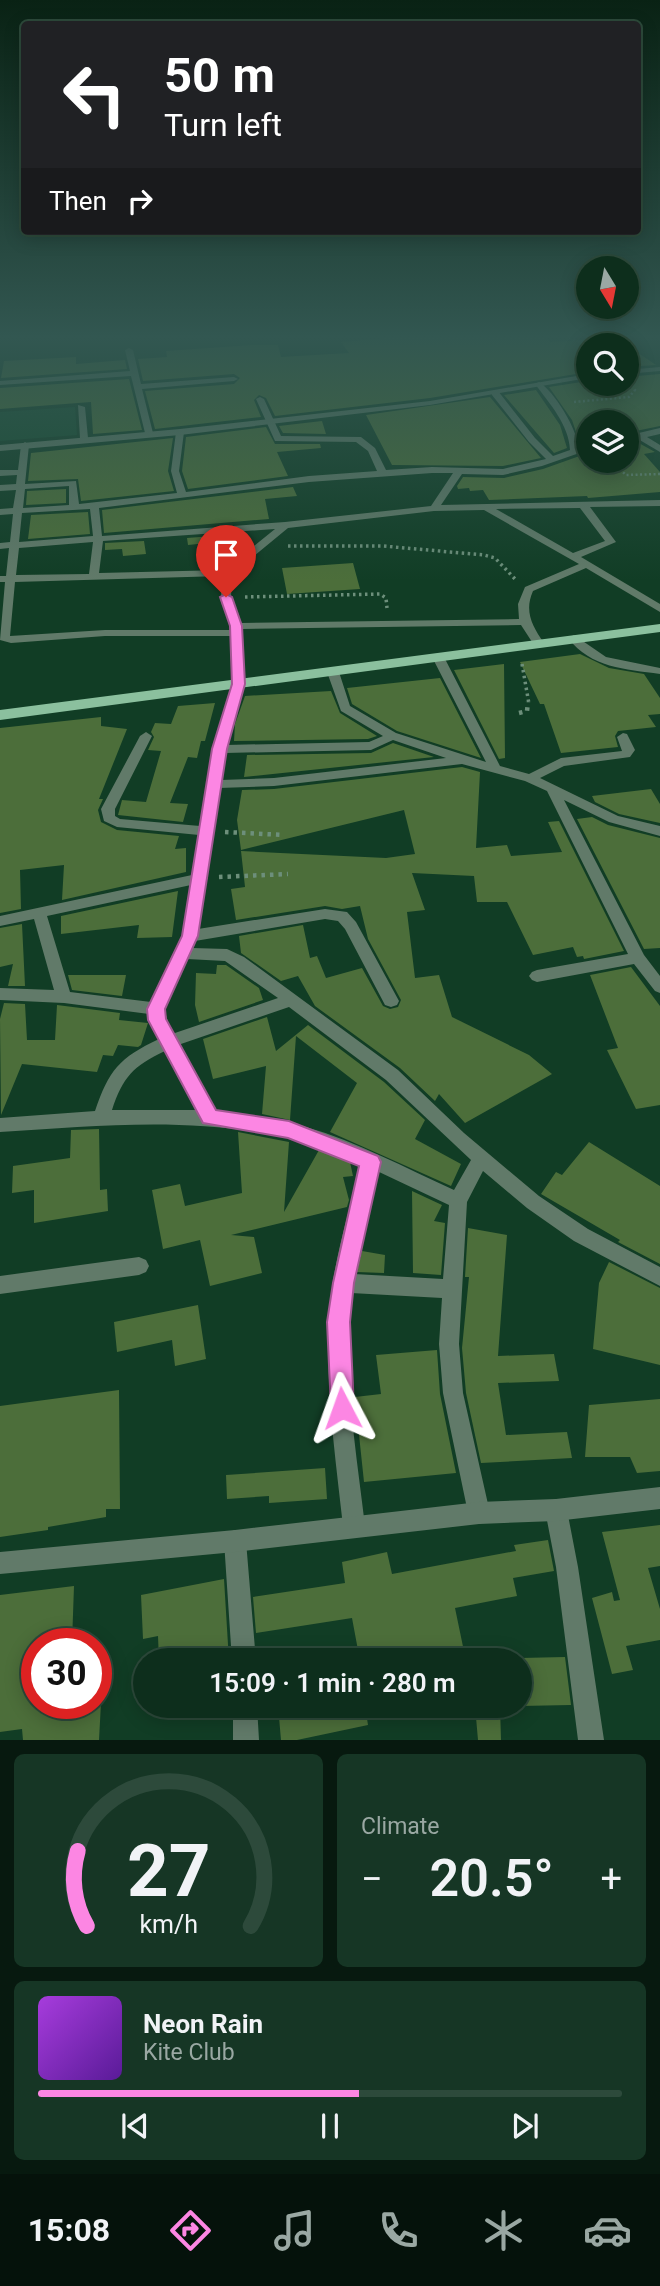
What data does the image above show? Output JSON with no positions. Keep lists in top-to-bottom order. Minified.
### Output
{"north":"bottom","page":{"turn":["50 m","Turn left"],"then":"Then","limit":"30","trip":"15:09 · 1 min · 280 m","tile":"Climate","heat":["−","20.5°","+"],"song":["Neon Rain","Kite Club"],"tabs":"15:08","gauge":["27","km/h"]}}
